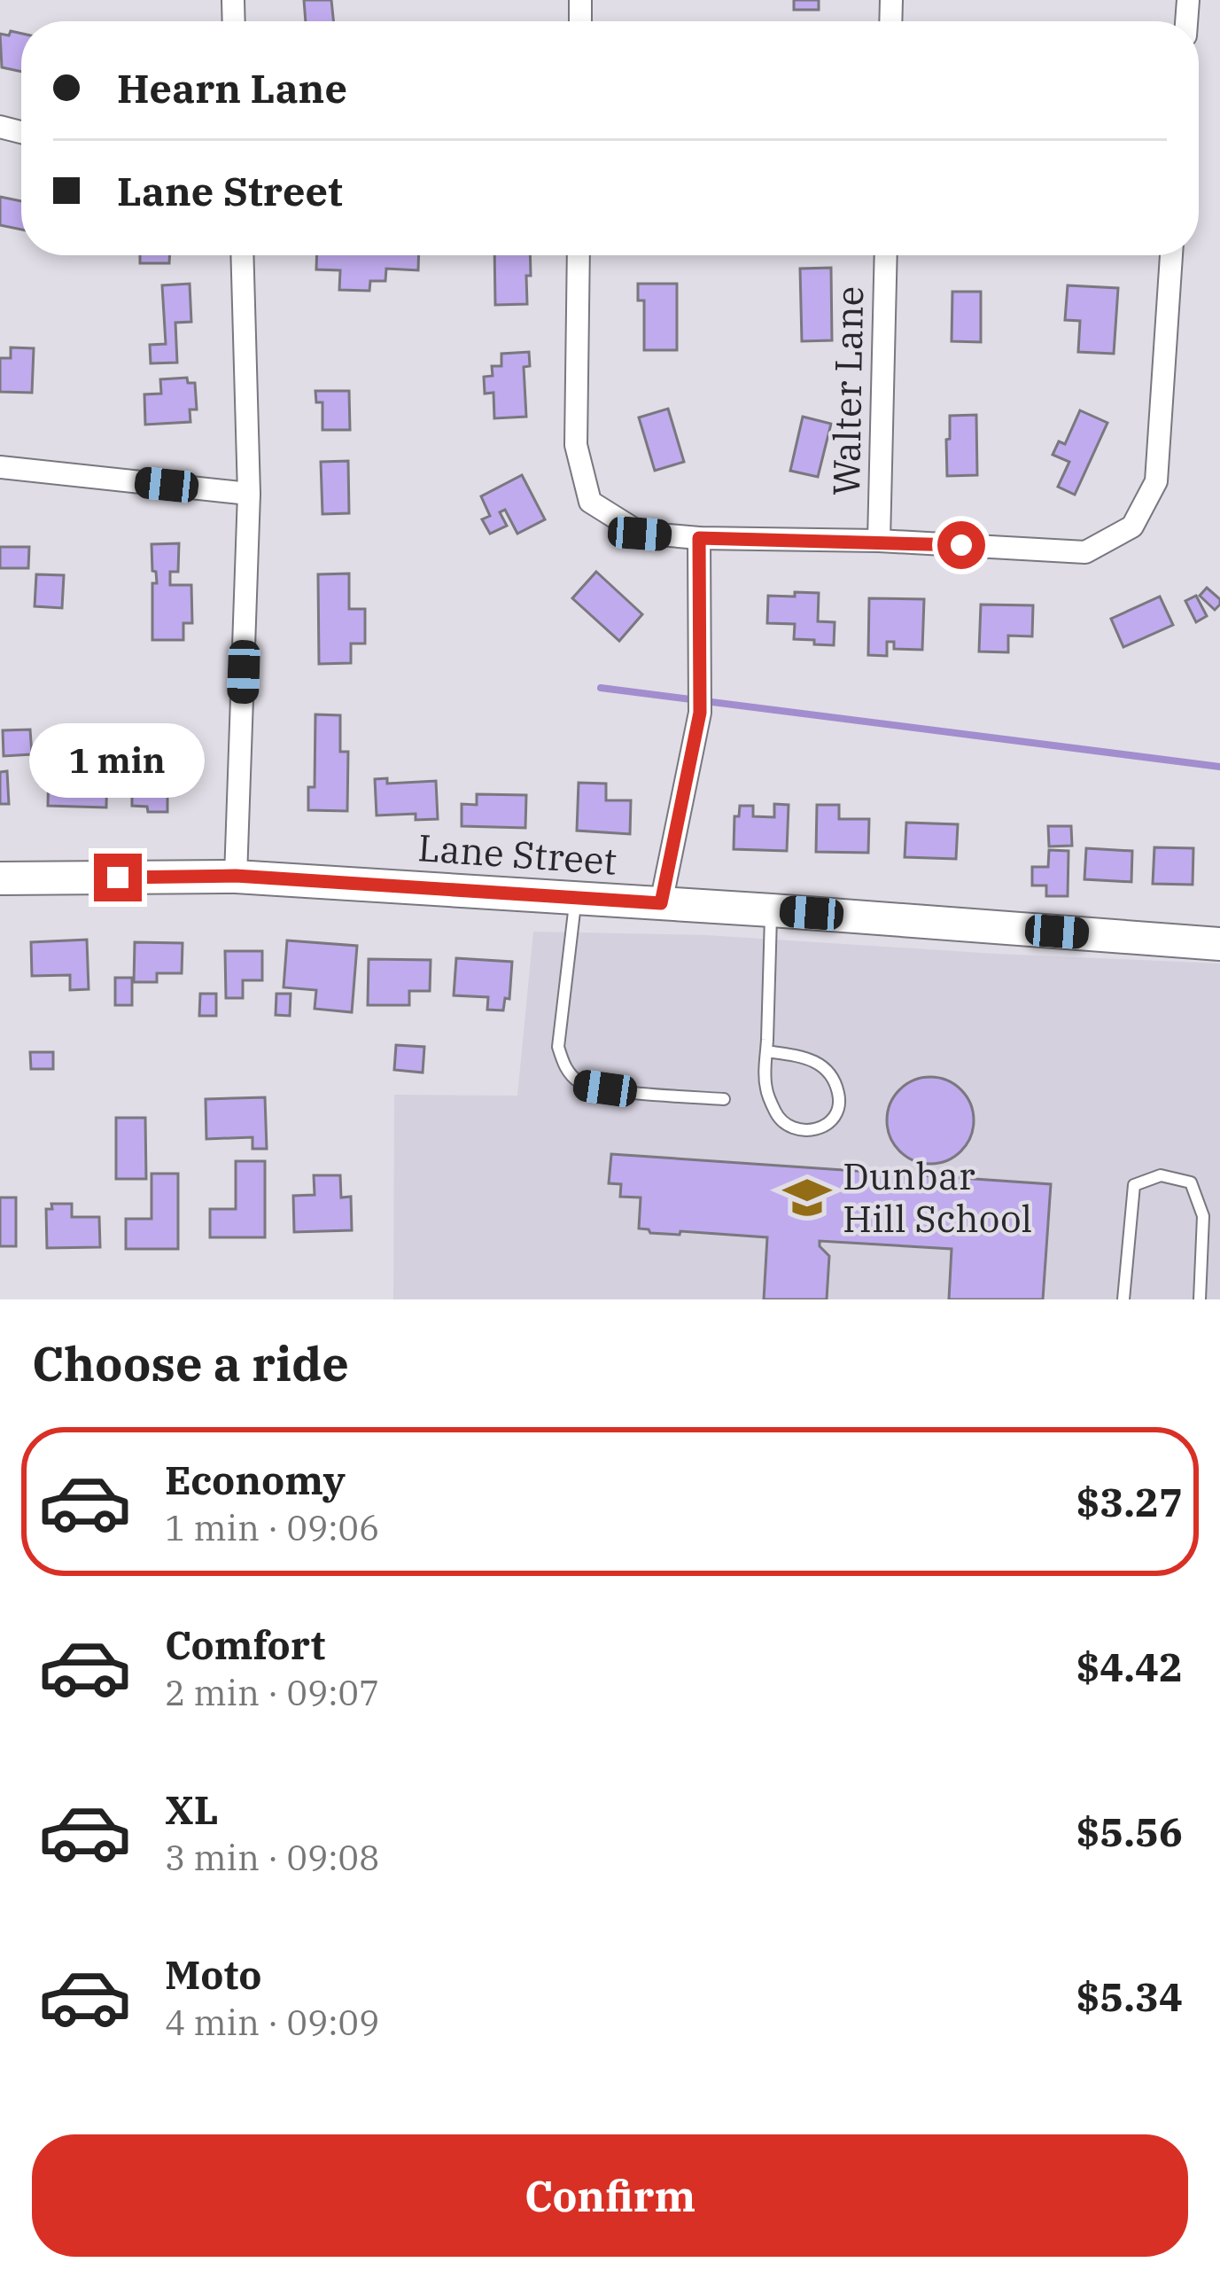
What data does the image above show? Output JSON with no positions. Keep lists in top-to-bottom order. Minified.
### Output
{"streets":{"street":["Walter Lane","Lane Street"]},"places":{"school or university":["Dunbar Hill School"]},"page":{"banner":["Hearn Lane","Lane Street"],"bubble":"1 min","heading":"Choose a ride","list":[{"name":"Economy","note":"1 min · 09:06","value":"$3.27"},{"name":"Comfort","note":"2 min · 09:07","value":"$4.42"},{"name":"XL","note":"3 min · 09:08","value":"$5.56"},{"name":"Moto","note":"4 min · 09:09","value":"$5.34"}],"buttons":"Confirm"}}
